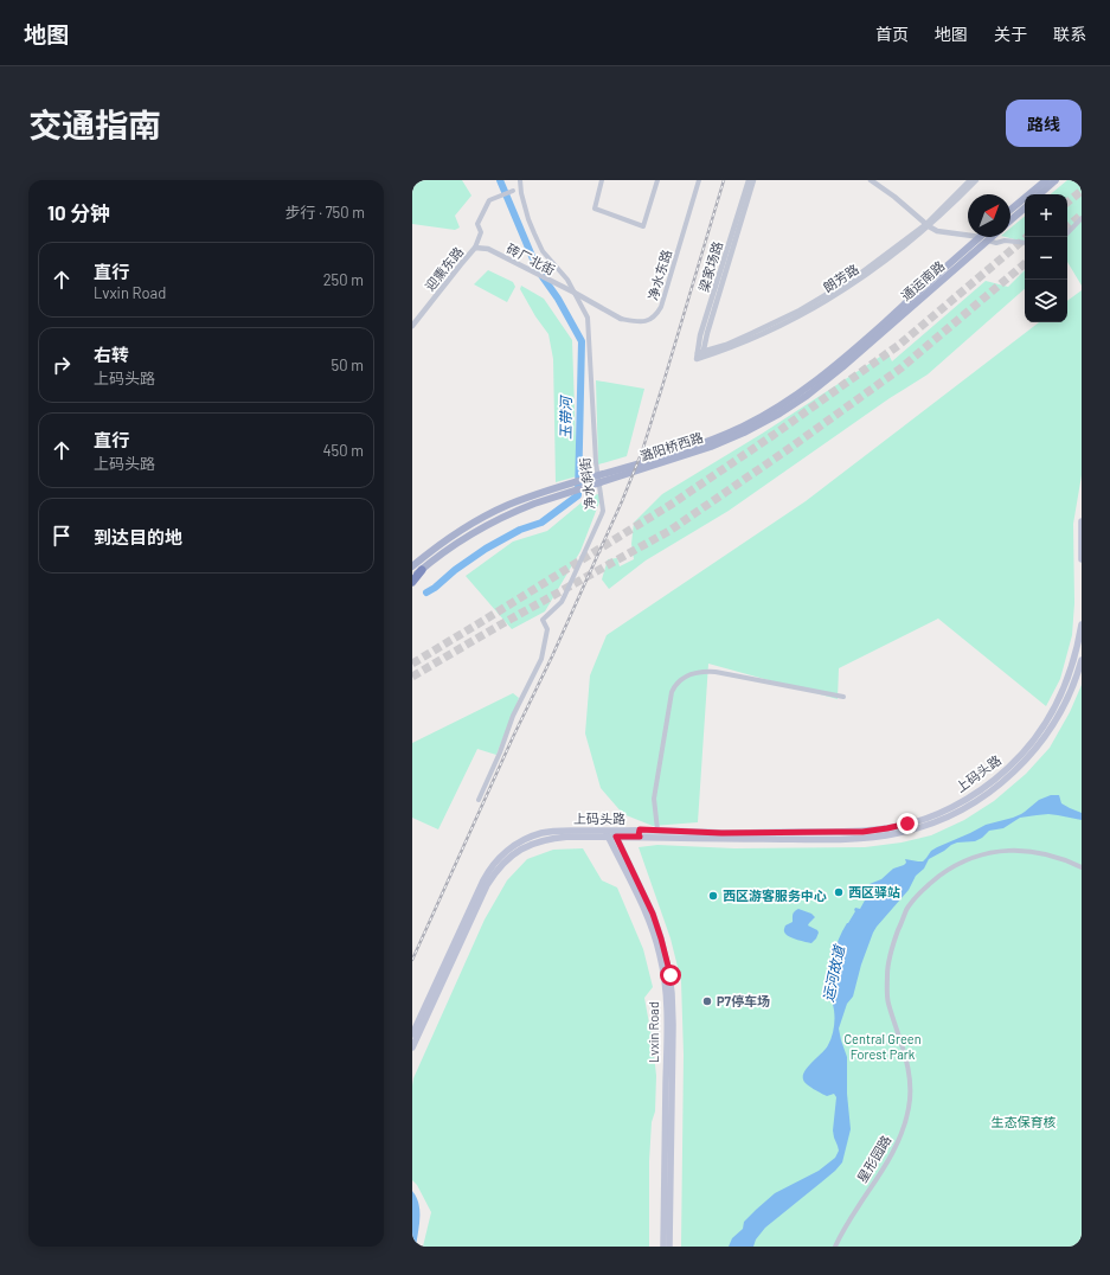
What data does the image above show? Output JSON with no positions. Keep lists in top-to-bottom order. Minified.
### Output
{"streets":{"main road":["通运南路","潞阳桥西路","上码头路","Lvxin Road"],"street":["砖厂北街","梁家场路","迎熏东路","净水东路","朗芳路","净水斜街","星形园路"]},"crossings":[["砖厂北街","迎熏东路"],["砖厂北街","净水东路"],["砖厂北街","净水斜街"],["梁家场路","朗芳路"],["净水东路","净水斜街"],["通运南路","潞阳桥西路"],["上码头路","Lvxin Road"]],"water":["玉带河","运河故道"],"parks":["Central Green Forest Park","生态保育核"],"places":["西区驿站","西区游客服务中心","P7停车场"],"north":"top right","page":{"header":"地图","nav":["首页","地图","关于","联系"],"title":"交通指南","buttons":"路线","heading":["10 分钟","步行 · 750 m"],"map_buttons":["+","−"],"list":[["直行","Lvxin Road","250 m"],["右转","上码头路","50 m"],["直行","上码头路","450 m"],"到达目的地"]}}
